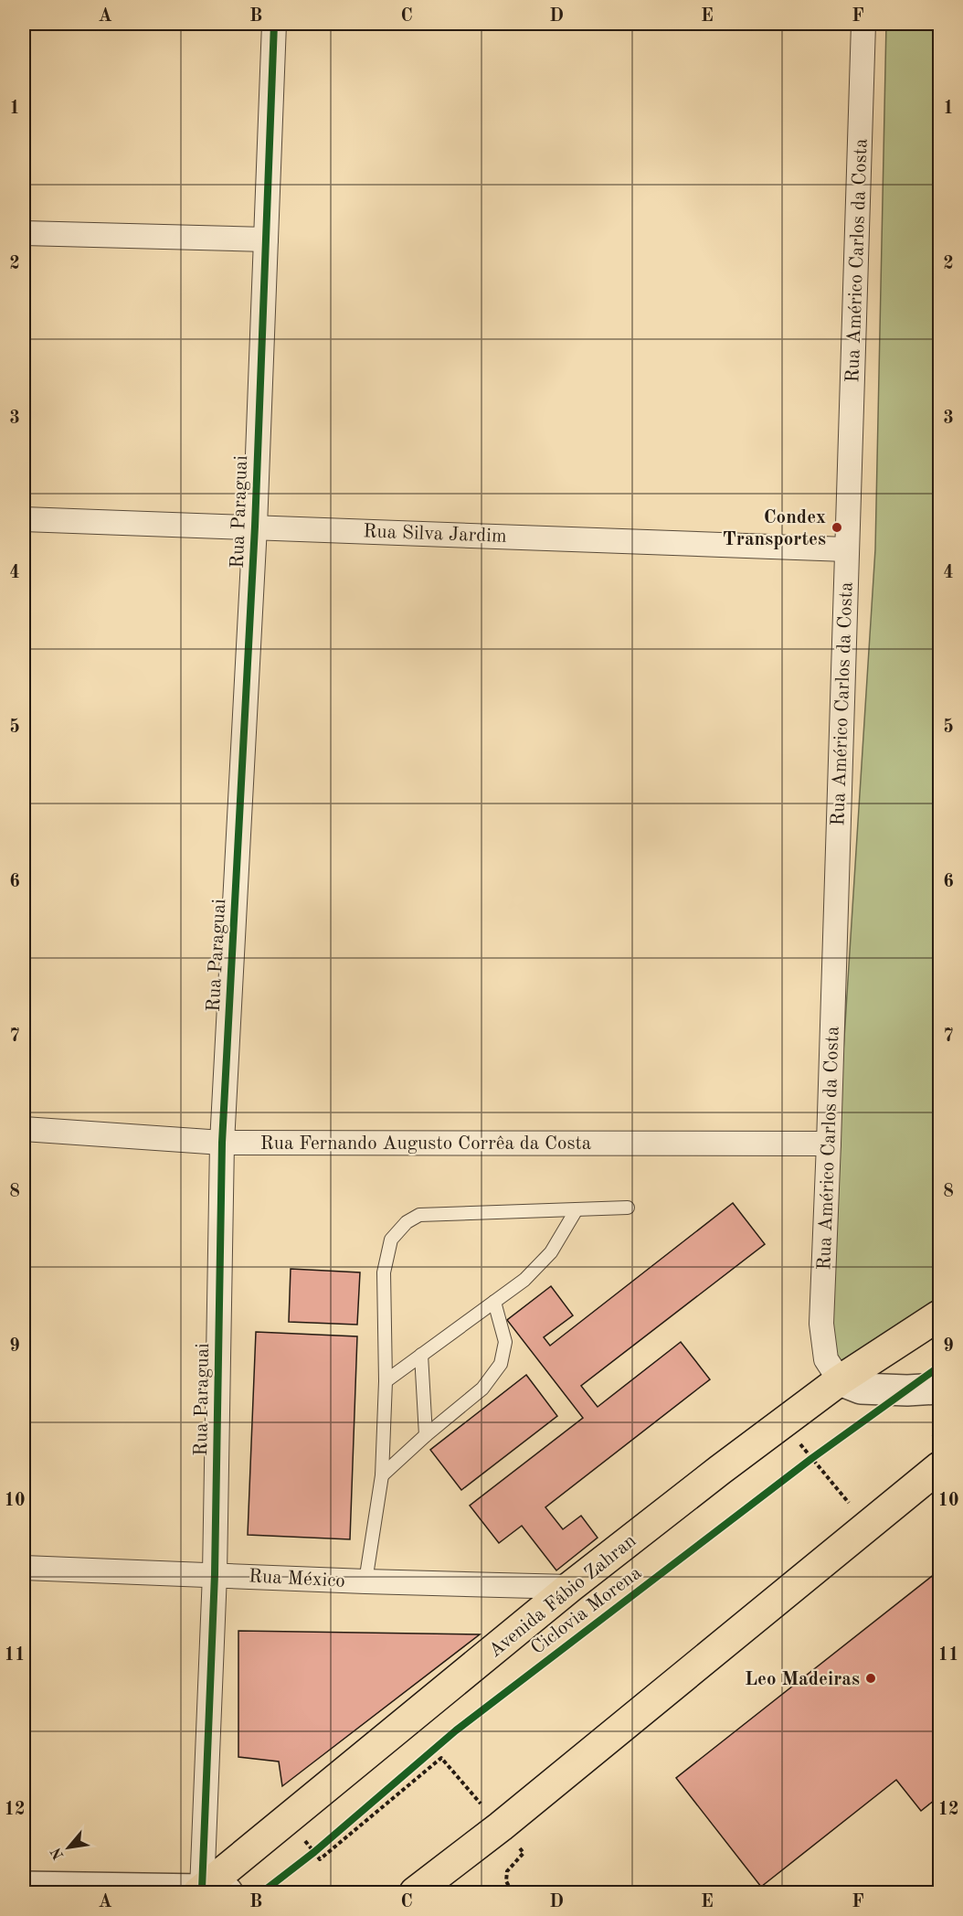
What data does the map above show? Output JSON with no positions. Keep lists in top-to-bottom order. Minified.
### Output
{"streets":{"main road":["Avenida Fábio Zahran"],"street":["Rua Américo Carlos da Costa","Rua Paraguai","Rua Silva Jardim","Rua Fernando Augusto Corrêa da Costa","Rua México"],"cycle path":["Ciclovia Morena"]},"crossings":[["Rua Américo Carlos da Costa","Rua Silva Jardim"],["Rua Américo Carlos da Costa","Rua Fernando Augusto Corrêa da Costa"],["Rua Américo Carlos da Costa","Avenida Fábio Zahran"],["Rua Paraguai","Rua Silva Jardim"],["Rua Paraguai","Rua Fernando Augusto Corrêa da Costa"],["Rua Paraguai","Rua México"],["Rua Paraguai","Avenida Fábio Zahran"],["Rua México","Avenida Fábio Zahran"]],"places":["Condex Transportes","Leo Madeiras"],"north":"bottom left","grid":{"columns":["A","B","C","D","E","F"],"rows":["1","2","3","4","5","6","7","8","9","10","11","12"]}}
